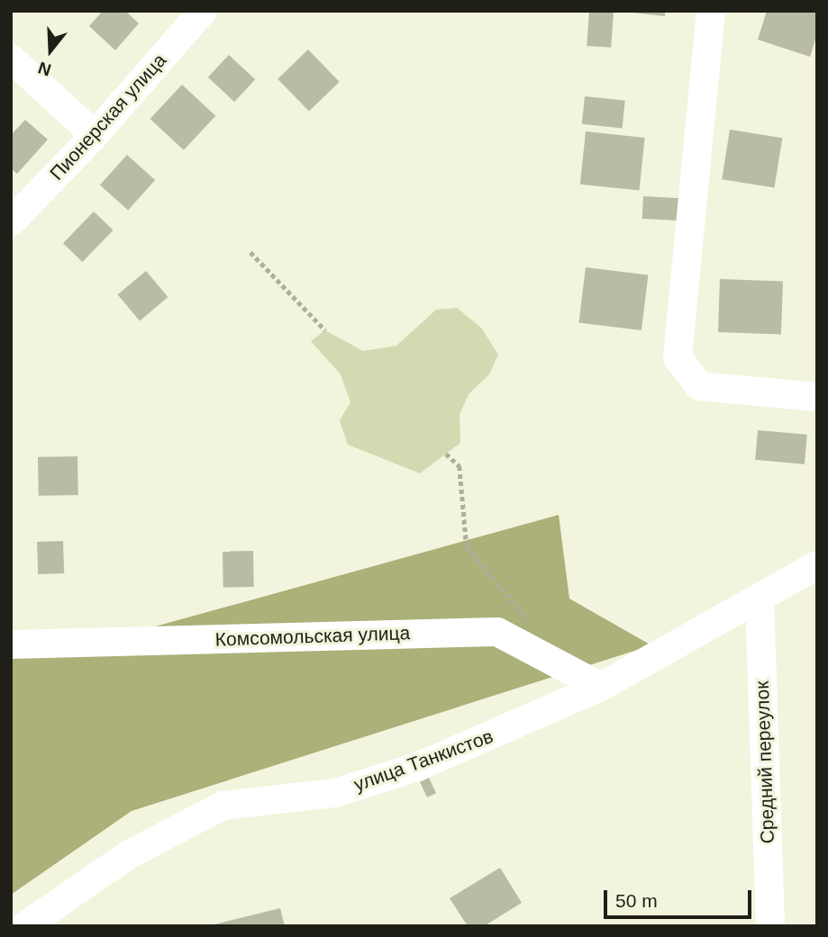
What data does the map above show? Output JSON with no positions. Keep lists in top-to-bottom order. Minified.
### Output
{"streets":{"street":["Пионерская улица","Комсомольская улица","улица Танкистов","Средний переулок"]},"crossings":[["Комсомольская улица","улица Танкистов"],["улица Танкистов","Средний переулок"]],"scale_bar":"50 m","north":"bottom"}
